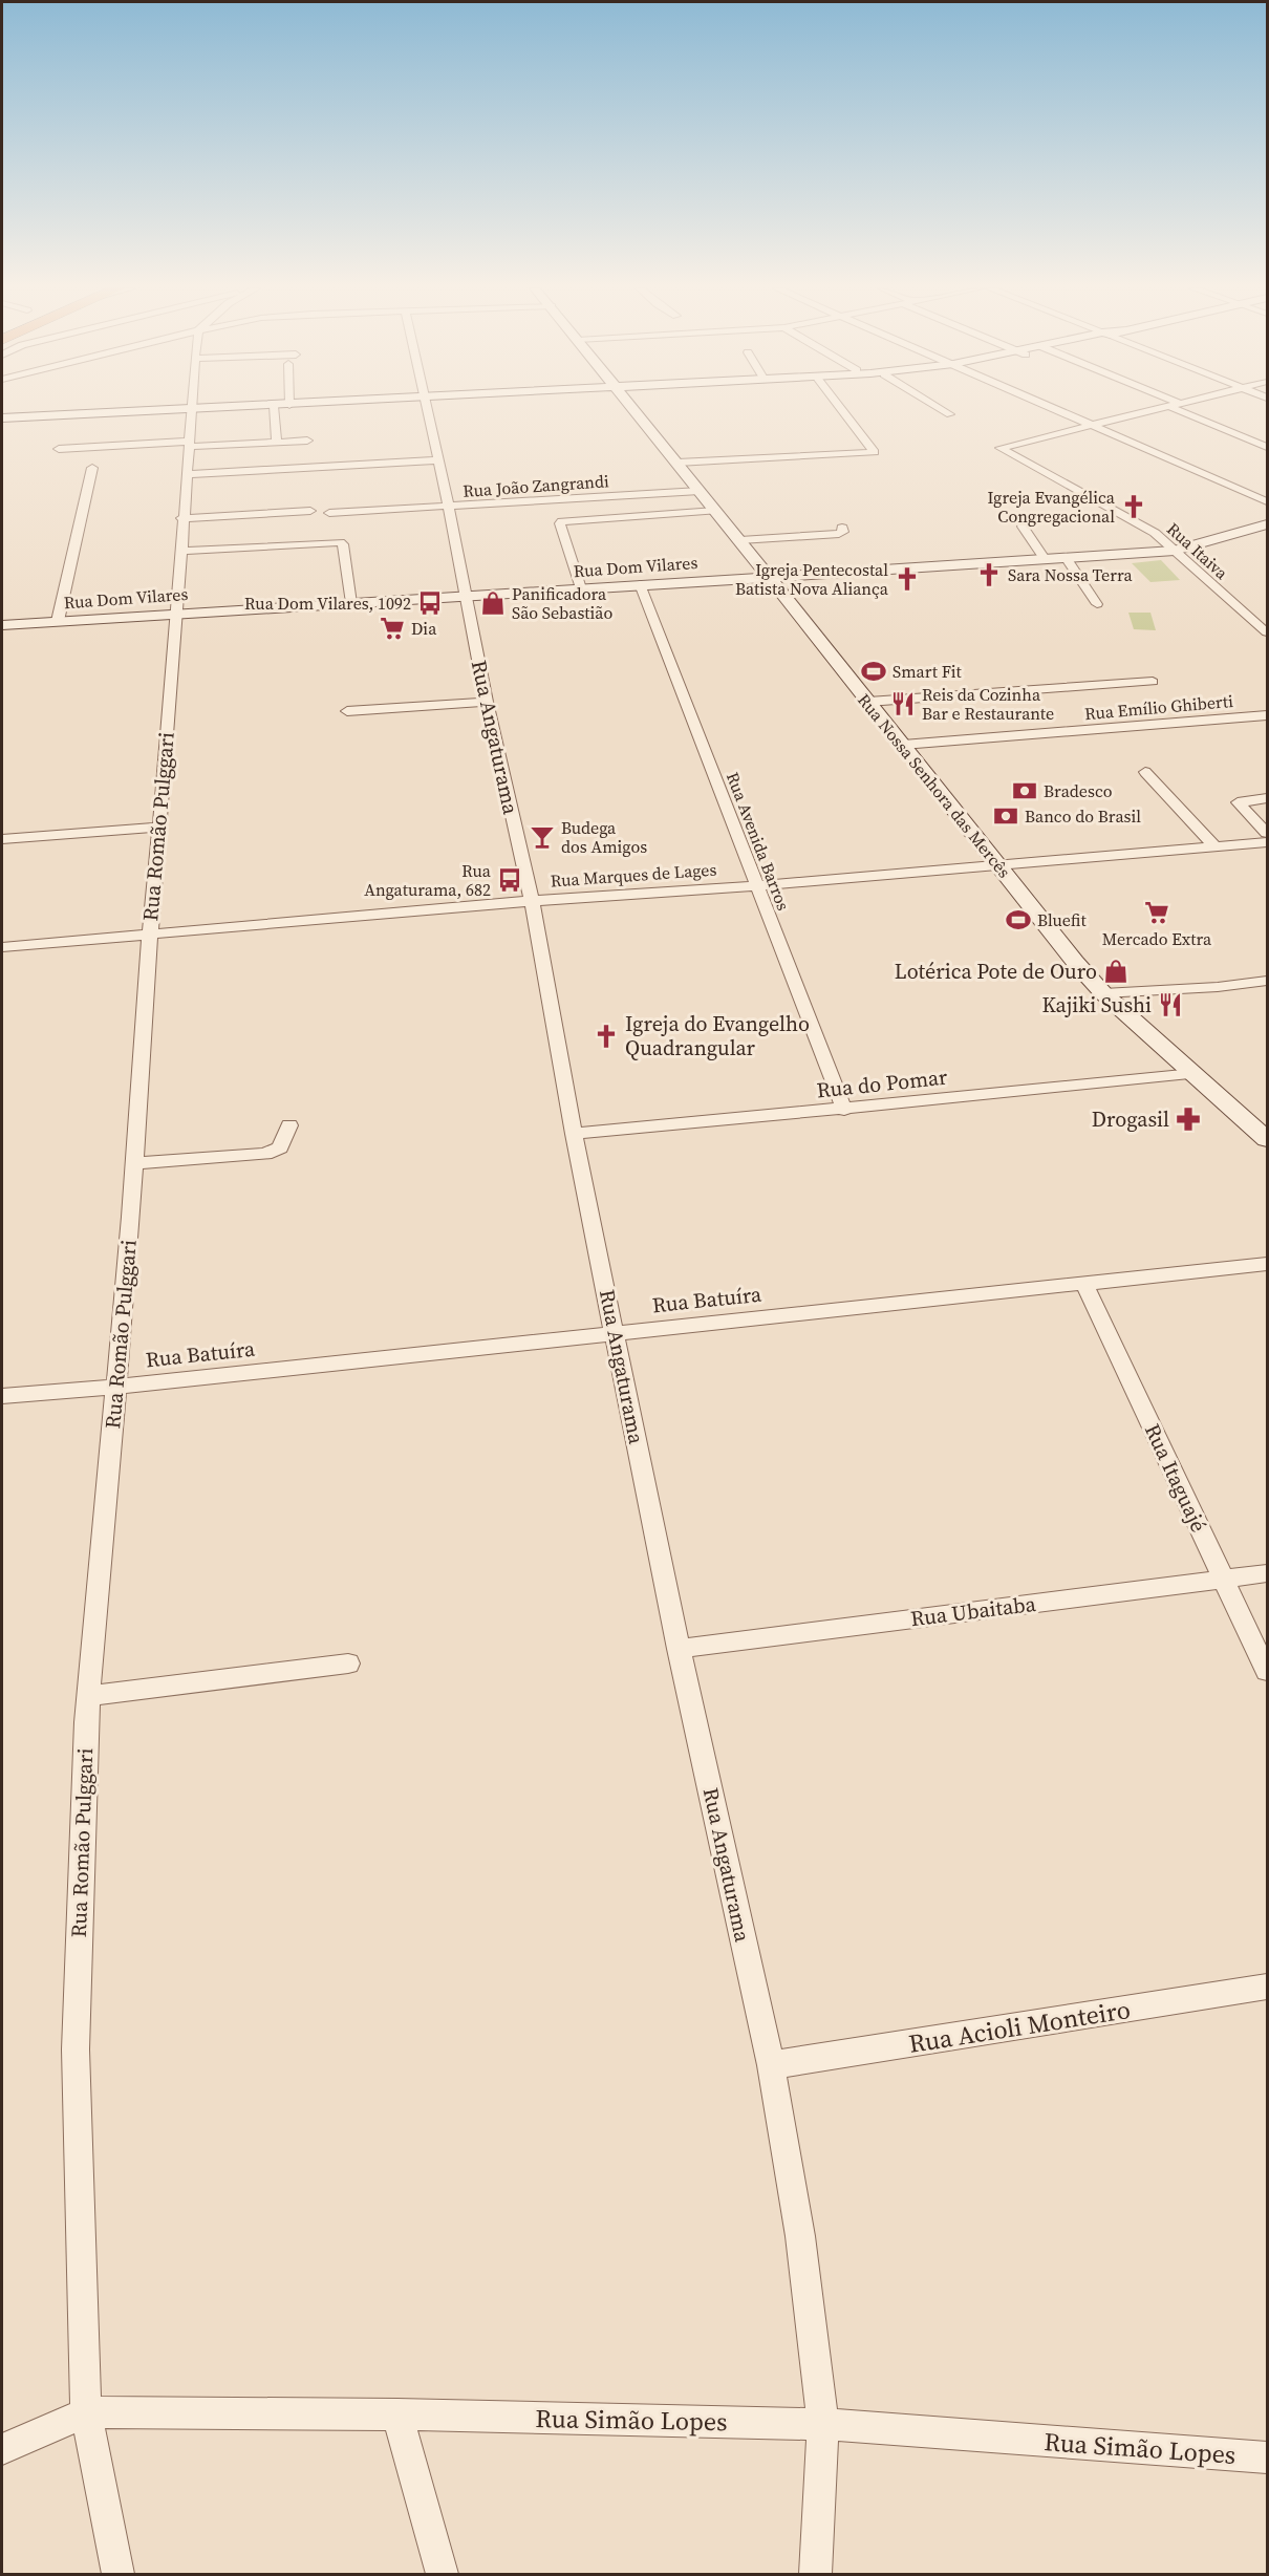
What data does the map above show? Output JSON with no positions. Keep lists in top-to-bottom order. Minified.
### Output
{"streets":{"main road":["Rua Dom Vilares","Rua Nossa Senhora das Mercês"],"street":["Rua João Zangrandi","Rua Itaiva","Rua Emílio Ghiberti","Rua Angaturama","Rua Romão Pulggari","Rua Avenida Barros","Rua Marques de Lages","Rua do Pomar","Rua Batuíra","Rua Itaguajé","Rua Ubaitaba","Rua Acioli Monteiro","Rua Simão Lopes"]},"crossings":[["Rua João Zangrandi","Rua Angaturama"],["Rua João Zangrandi","Rua Nossa Senhora das Mercês"],["Rua Itaiva","Rua Dom Vilares"],["Rua Dom Vilares","Rua Angaturama"],["Rua Dom Vilares","Rua Nossa Senhora das Mercês"],["Rua Dom Vilares","Rua Romão Pulggari"],["Rua Dom Vilares","Rua Avenida Barros"],["Rua Emílio Ghiberti","Rua Nossa Senhora das Mercês"],["Rua Angaturama","Rua Marques de Lages"],["Rua Angaturama","Rua do Pomar"],["Rua Angaturama","Rua Batuíra"],["Rua Angaturama","Rua Ubaitaba"],["Rua Angaturama","Rua Acioli Monteiro"],["Rua Angaturama","Rua Simão Lopes"],["Rua Nossa Senhora das Mercês","Rua Marques de Lages"],["Rua Nossa Senhora das Mercês","Rua do Pomar"],["Rua Romão Pulggari","Rua Marques de Lages"],["Rua Romão Pulggari","Rua Batuíra"],["Rua Romão Pulggari","Rua Simão Lopes"],["Rua Avenida Barros","Rua Marques de Lages"],["Rua Avenida Barros","Rua do Pomar"],["Rua Batuíra","Rua Itaguajé"],["Rua Itaguajé","Rua Ubaitaba"]],"places":{"church":["Igreja Evangélica Congregacional","Sara Nossa Terra","Igreja Pentecostal Batista Nova Aliança","Igreja do Evangelho Quadrangular"],"bus stop":["Rua Dom Vilares, 1092","Rua Angaturama, 682"],"shop":["Panificadora São Sebastião","Lotérica Pote de Ouro"],"supermarket":["Dia","Mercado Extra"],"sports":["Smart Fit","Bluefit"],"restaurant":["Reis da Cozinha Bar e Restaurante","Kajiki Sushi"],"bank":["Bradesco","Banco do Brasil"],"bar":["Budega dos Amigos"],"pharmacy":["Drogasil"]}}
